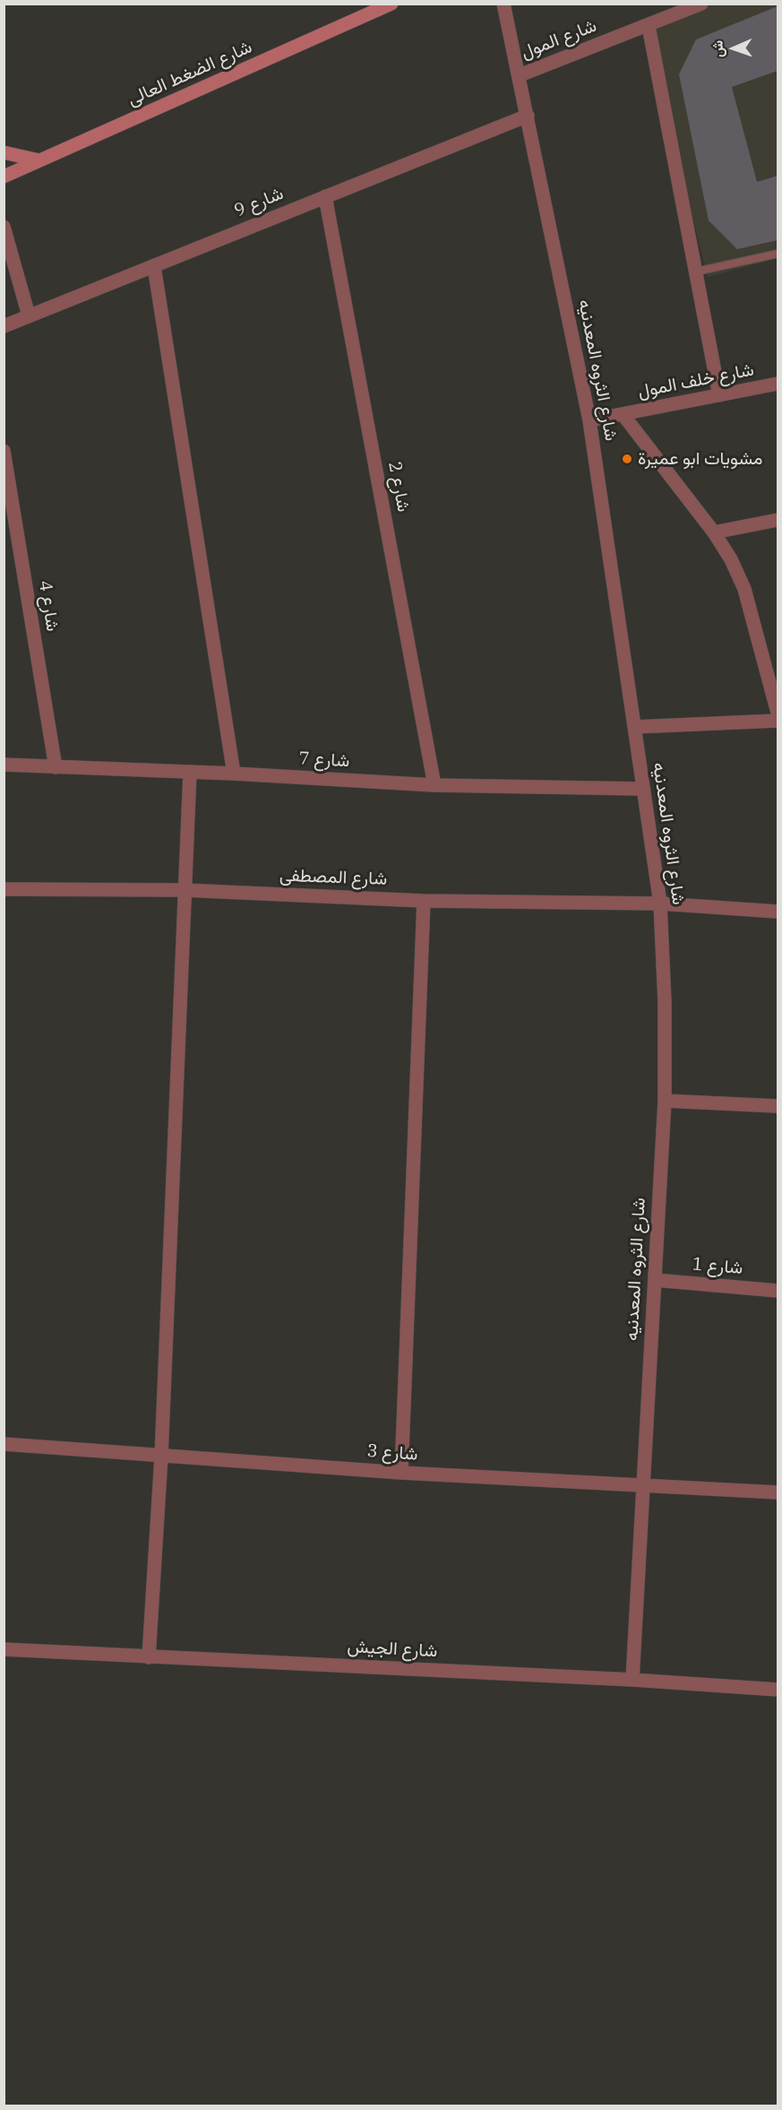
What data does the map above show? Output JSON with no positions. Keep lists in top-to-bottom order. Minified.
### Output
{"streets":{"street":["شارع المول","شارع الضغط العالى","شارع 9","شارع الثروه المعدنيه","شارع خلف المول","شارع 2","شارع 4","شارع 7","شارع المصطفى","شارع 1","شارع 3","شارع الجيش"]},"crossings":[["شارع المول","شارع الثروه المعدنيه"],["شارع 9","شارع الثروه المعدنيه"],["شارع 9","شارع 2"],["شارع الثروه المعدنيه","شارع خلف المول"],["شارع الثروه المعدنيه","شارع 7"],["شارع الثروه المعدنيه","شارع المصطفى"],["شارع الثروه المعدنيه","شارع 1"],["شارع الثروه المعدنيه","شارع 3"],["شارع الثروه المعدنيه","شارع الجيش"],["شارع 2","شارع 7"],["شارع 4","شارع 7"]],"places":["مشويات ابو عميرة"],"north":"left"}
